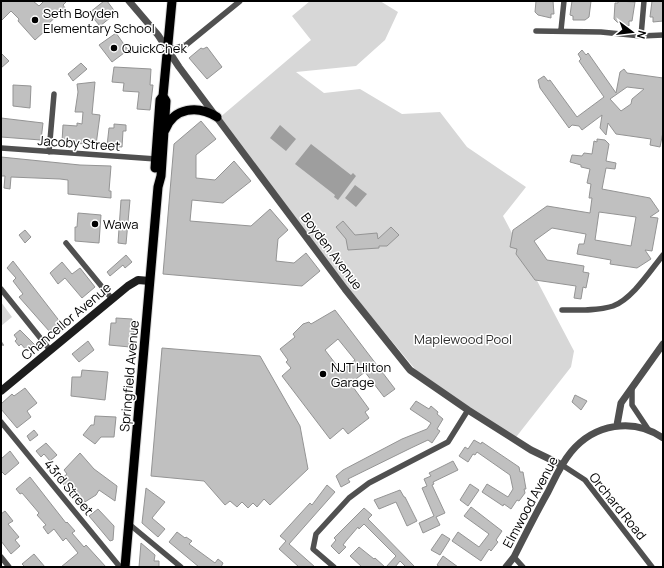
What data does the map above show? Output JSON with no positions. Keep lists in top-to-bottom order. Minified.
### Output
{"streets":{"main road":["Chancellor Avenue","Springfield Avenue"],"street":["Jacoby Street","Boyden Avenue","43rd Street","Elmwood Avenue","Orchard Road"]},"crossings":[["Jacoby Street","Springfield Avenue"],["Boyden Avenue","Springfield Avenue"],["Boyden Avenue","Elmwood Avenue"],["Boyden Avenue","Orchard Road"],["Chancellor Avenue","Springfield Avenue"],["Elmwood Avenue","Orchard Road"]],"parks":["Maplewood Pool"],"places":["Seth Boyden Elementary School","QuickChek","Wawa","NJT Hilton Garage"],"north":"right"}
